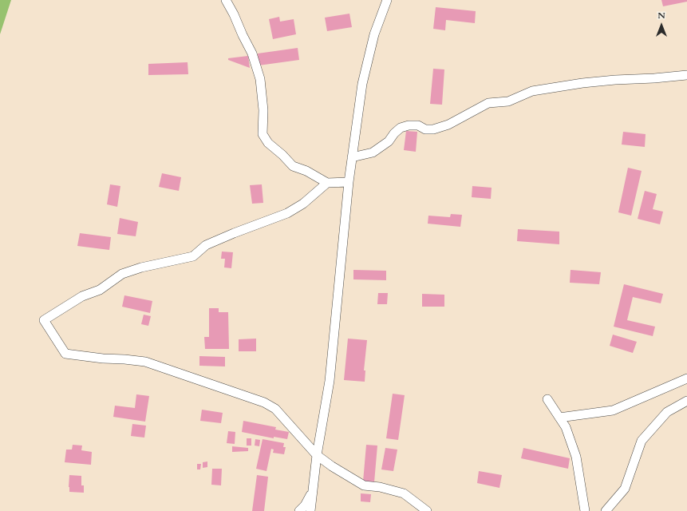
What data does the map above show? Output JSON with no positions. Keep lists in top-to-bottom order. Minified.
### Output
{"north":"top"}
